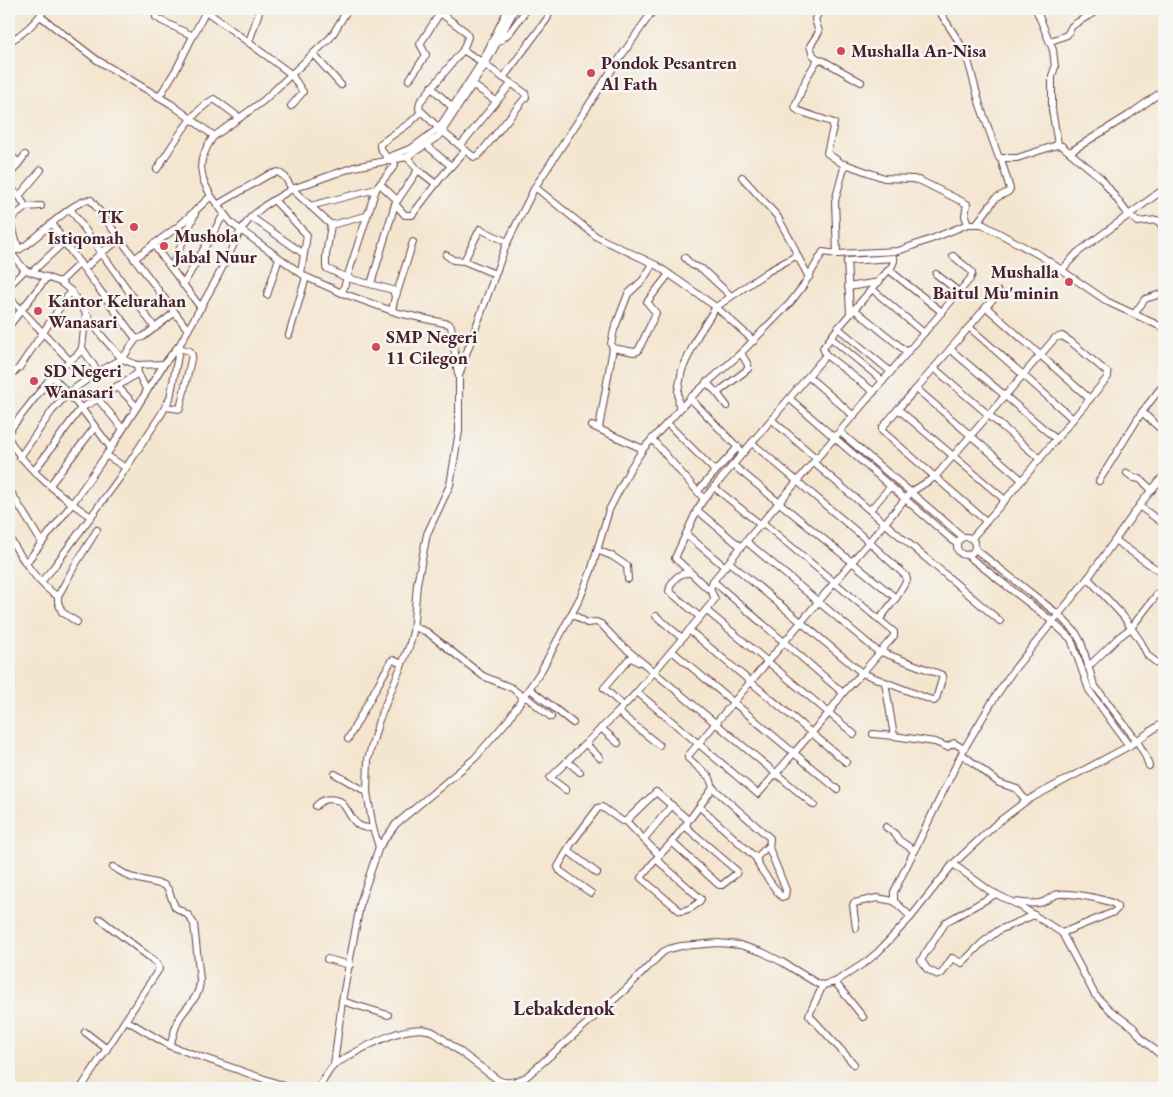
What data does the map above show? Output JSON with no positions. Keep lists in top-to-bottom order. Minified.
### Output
{"districts":["Lebakdenok"],"places":["Mushalla An-Nisa","Pondok Pesantren Al Fath","TK Istiqomah","Mushola Jabal Nuur","Mushalla Baitul Mu'minin","Kantor Kelurahan Wanasari","SMP Negeri 11 Cilegon","SD Negeri Wanasari"]}
